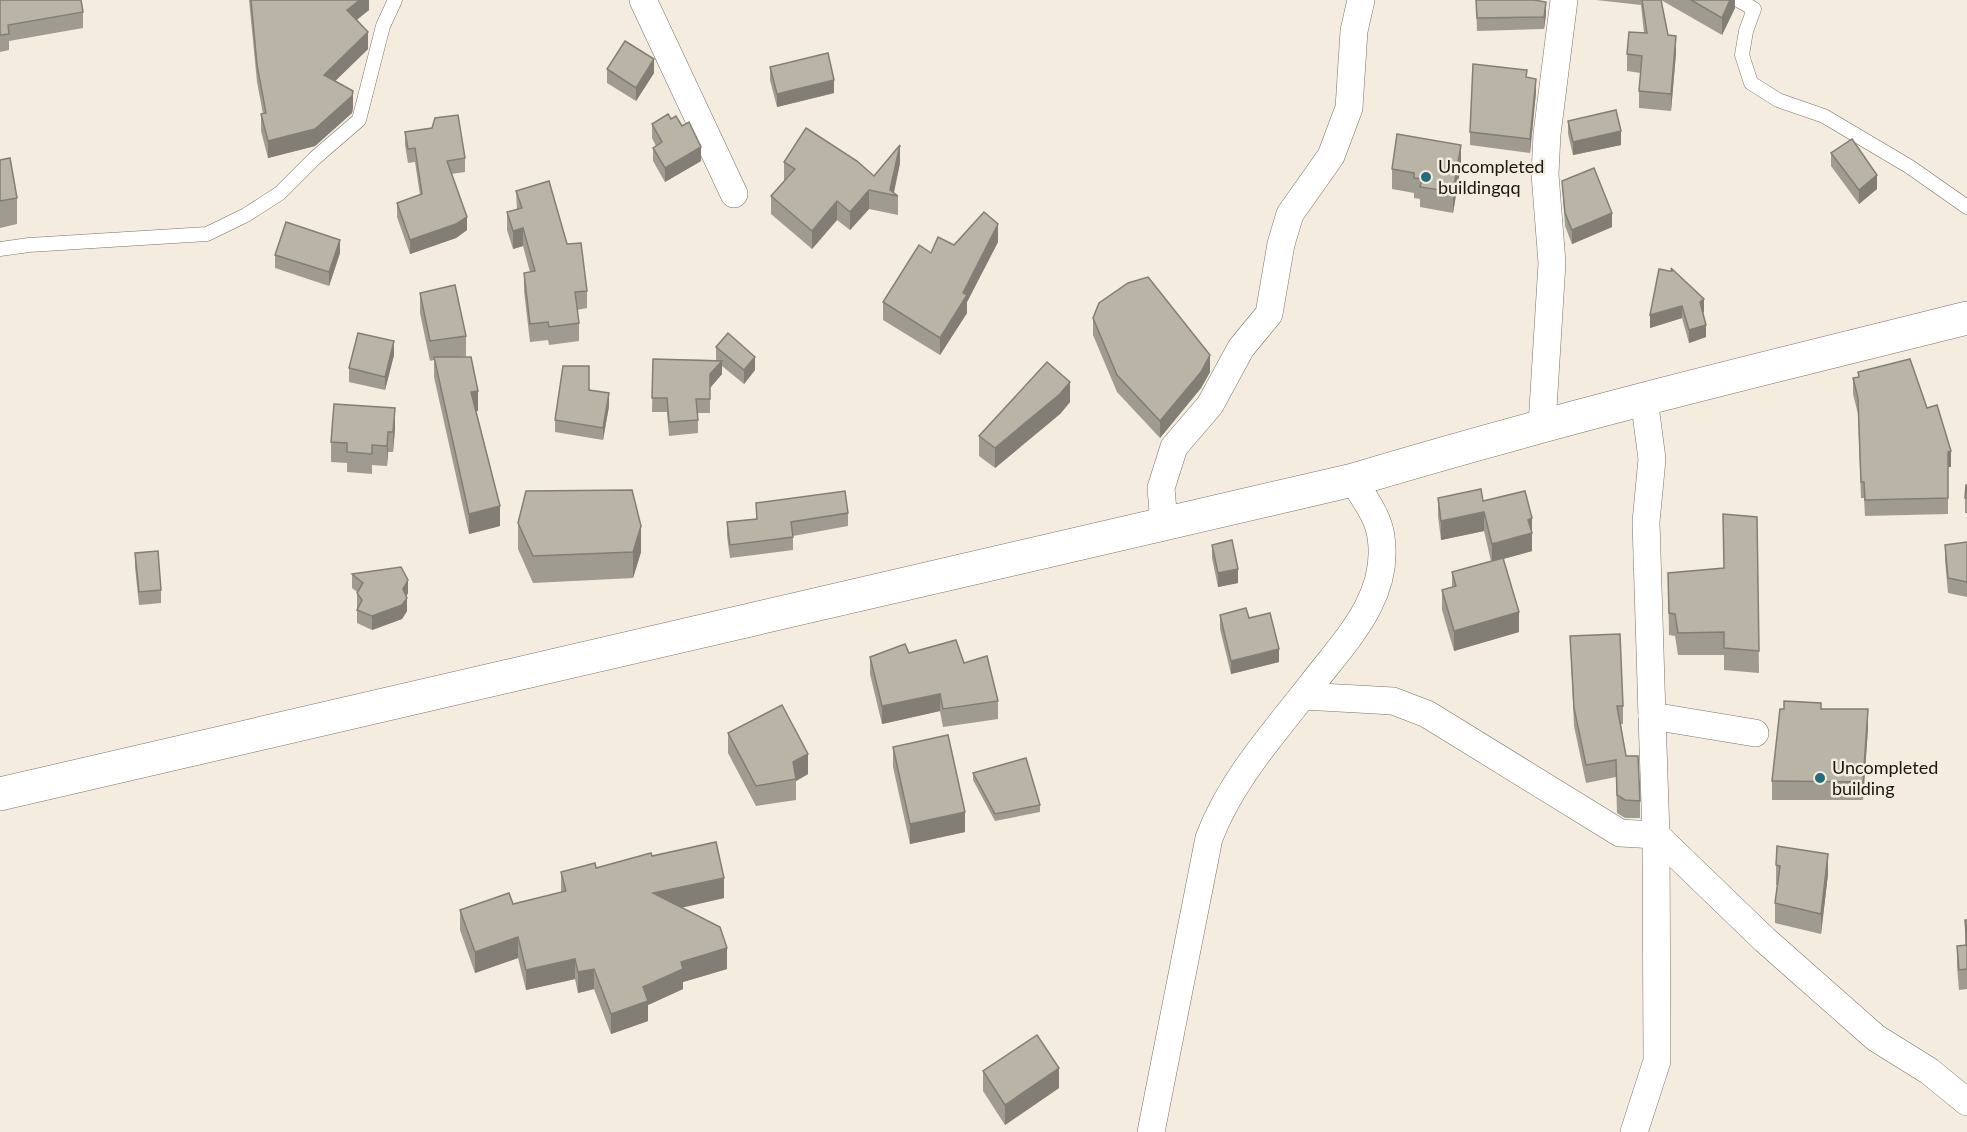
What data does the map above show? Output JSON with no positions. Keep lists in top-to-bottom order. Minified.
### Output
{"places":["Uncompleted buildingqq","Uncompleted building"]}
